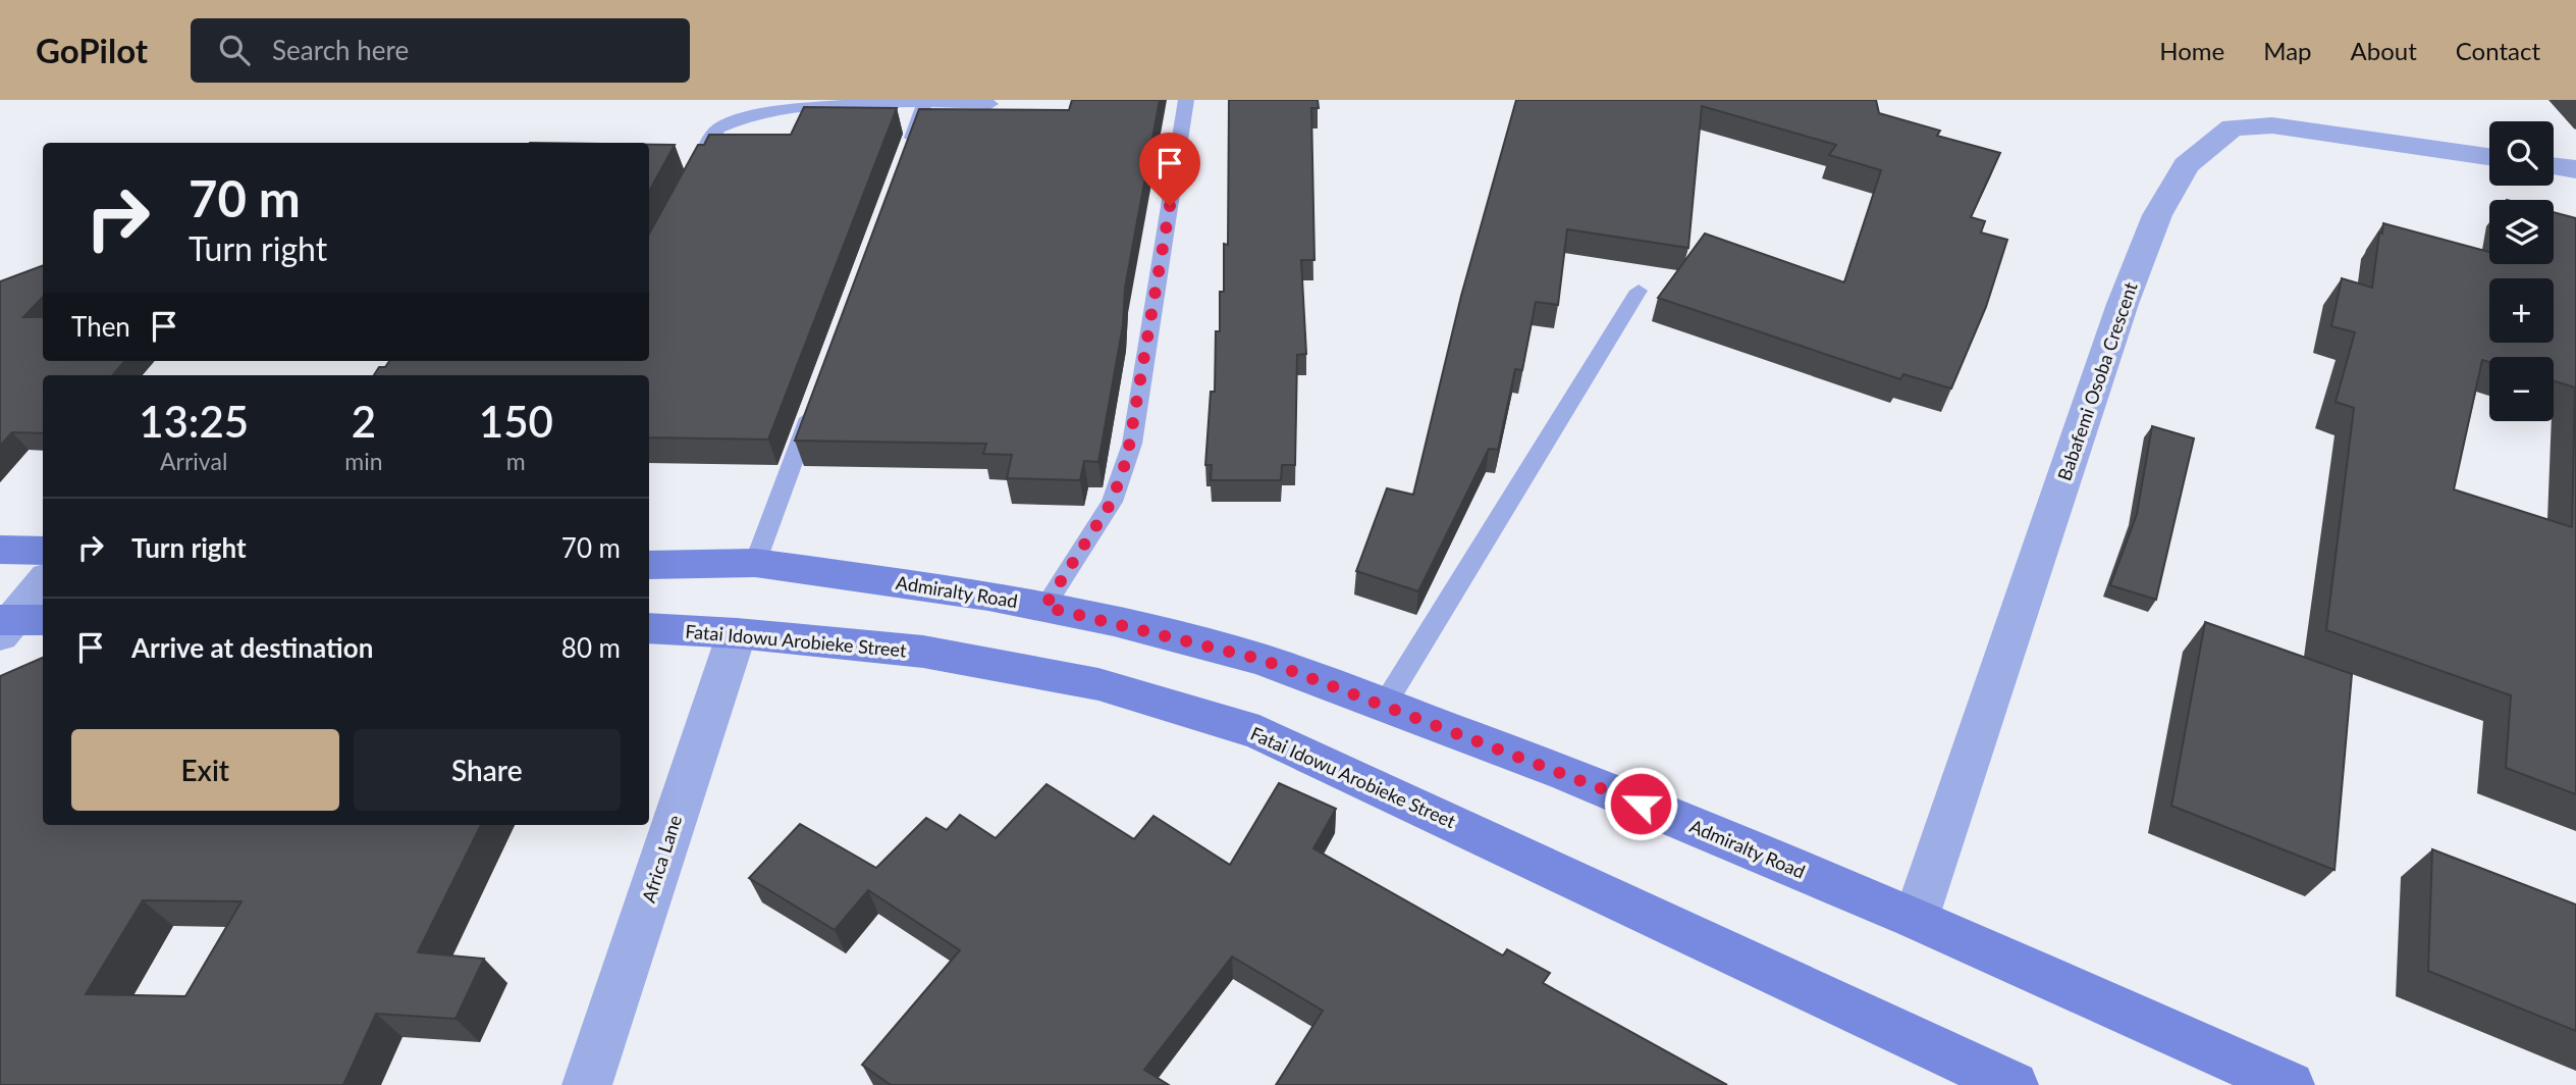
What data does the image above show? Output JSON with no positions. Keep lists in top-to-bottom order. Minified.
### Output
{"streets":{"street":["Babafemi Osoba Crescent","Admiralty Road","Fatai Idowu Arobieke Street","Africa Lane"]},"crossings":[["Babafemi Osoba Crescent","Admiralty Road"],["Fatai Idowu Arobieke Street","Africa Lane"]],"page":{"header":"GoPilot","search":"Search here","nav":["Home","Map","About","Contact"],"map_buttons":["+","−"],"turn":["70 m","Turn right"],"then":"Then","eta":["13:25","Arrival","2","min","150","m"],"list":[{"name":"Turn right","value":"70 m"},{"name":"Arrive at destination","value":"80 m"}],"buttons":["Exit","Share"]}}
